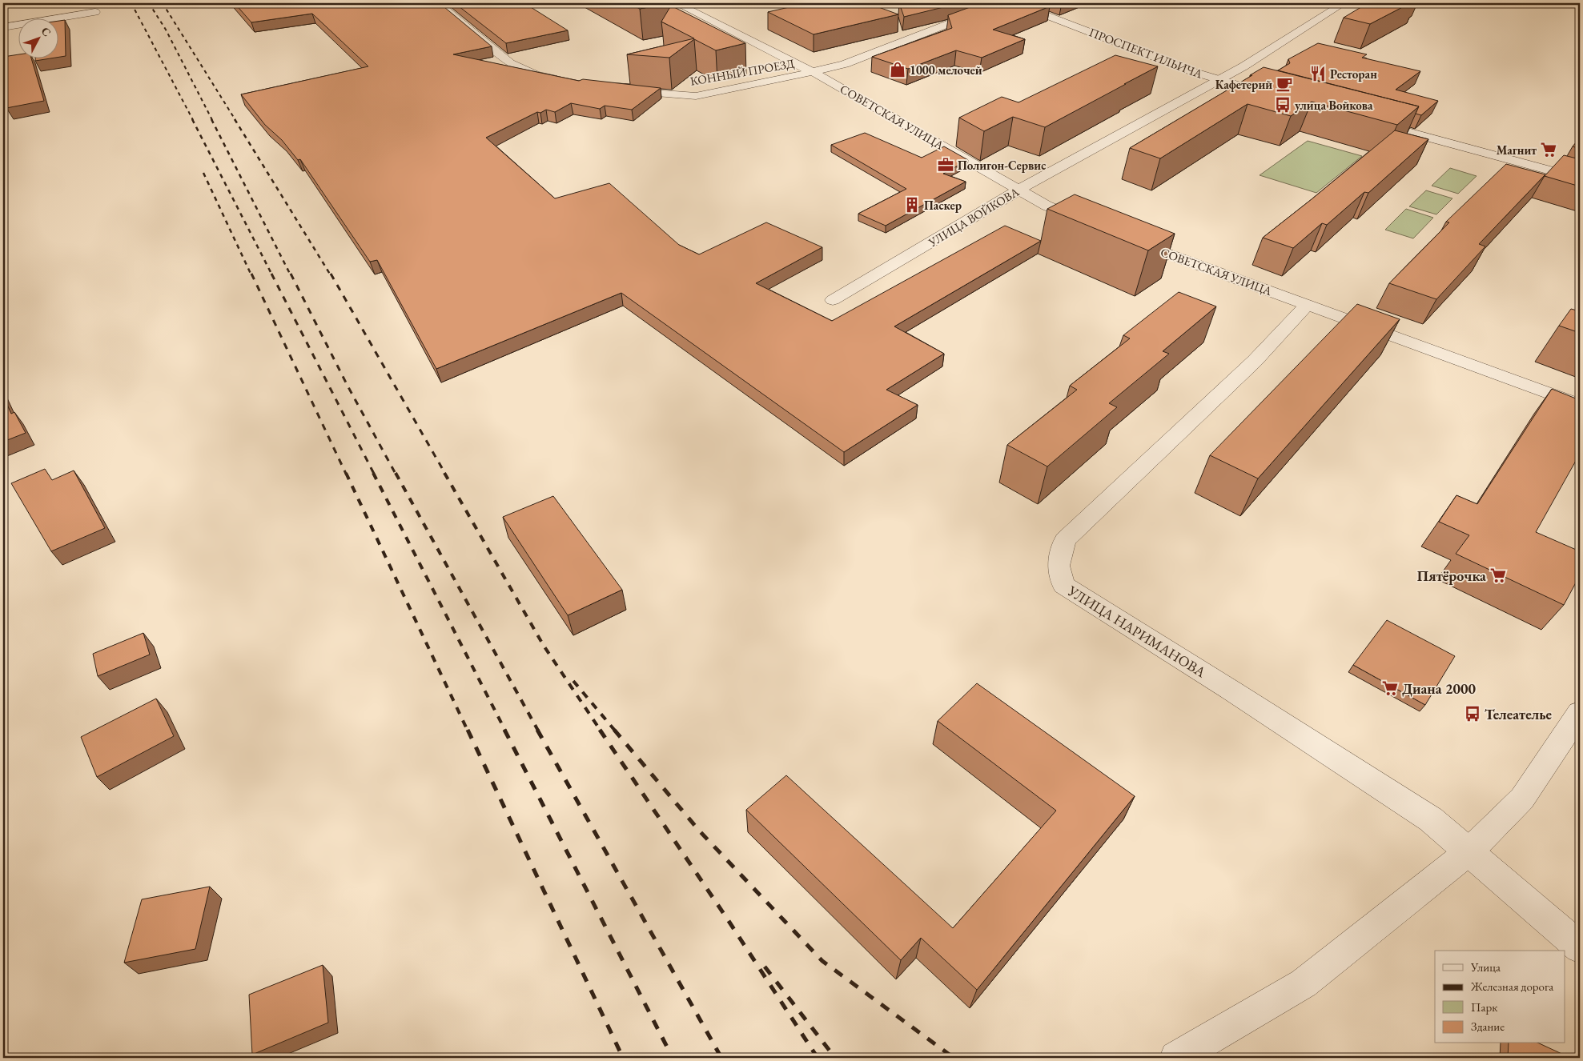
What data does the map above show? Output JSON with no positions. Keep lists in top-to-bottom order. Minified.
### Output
{"streets":{"street":["ПРОСПЕКТ ИЛЬИЧА","КОННЫЙ ПРОЕЗД","СОВЕТСКАЯ УЛИЦА","УЛИЦА ВОЙКОВА","УЛИЦА НАРИМАНОВА"]},"crossings":[["ПРОСПЕКТ ИЛЬИЧА","УЛИЦА ВОЙКОВА"],["КОННЫЙ ПРОЕЗД","СОВЕТСКАЯ УЛИЦА"],["СОВЕТСКАЯ УЛИЦА","УЛИЦА ВОЙКОВА"],["СОВЕТСКАЯ УЛИЦА","УЛИЦА НАРИМАНОВА"]],"places":{"shop":["1000 мелочей"],"restaurant":["Ресторан"],"cafe":["Кафетерий"],"bus stop":["улица Войкова","Телеателье"],"supermarket":["Магнит","Пятёрочка","Диана 2000"],"office":["Полигон-Сервис"],"building":["Паскер"]},"legend":["Улица","Железная дорога","Парк","Здание"],"north":"top right"}
